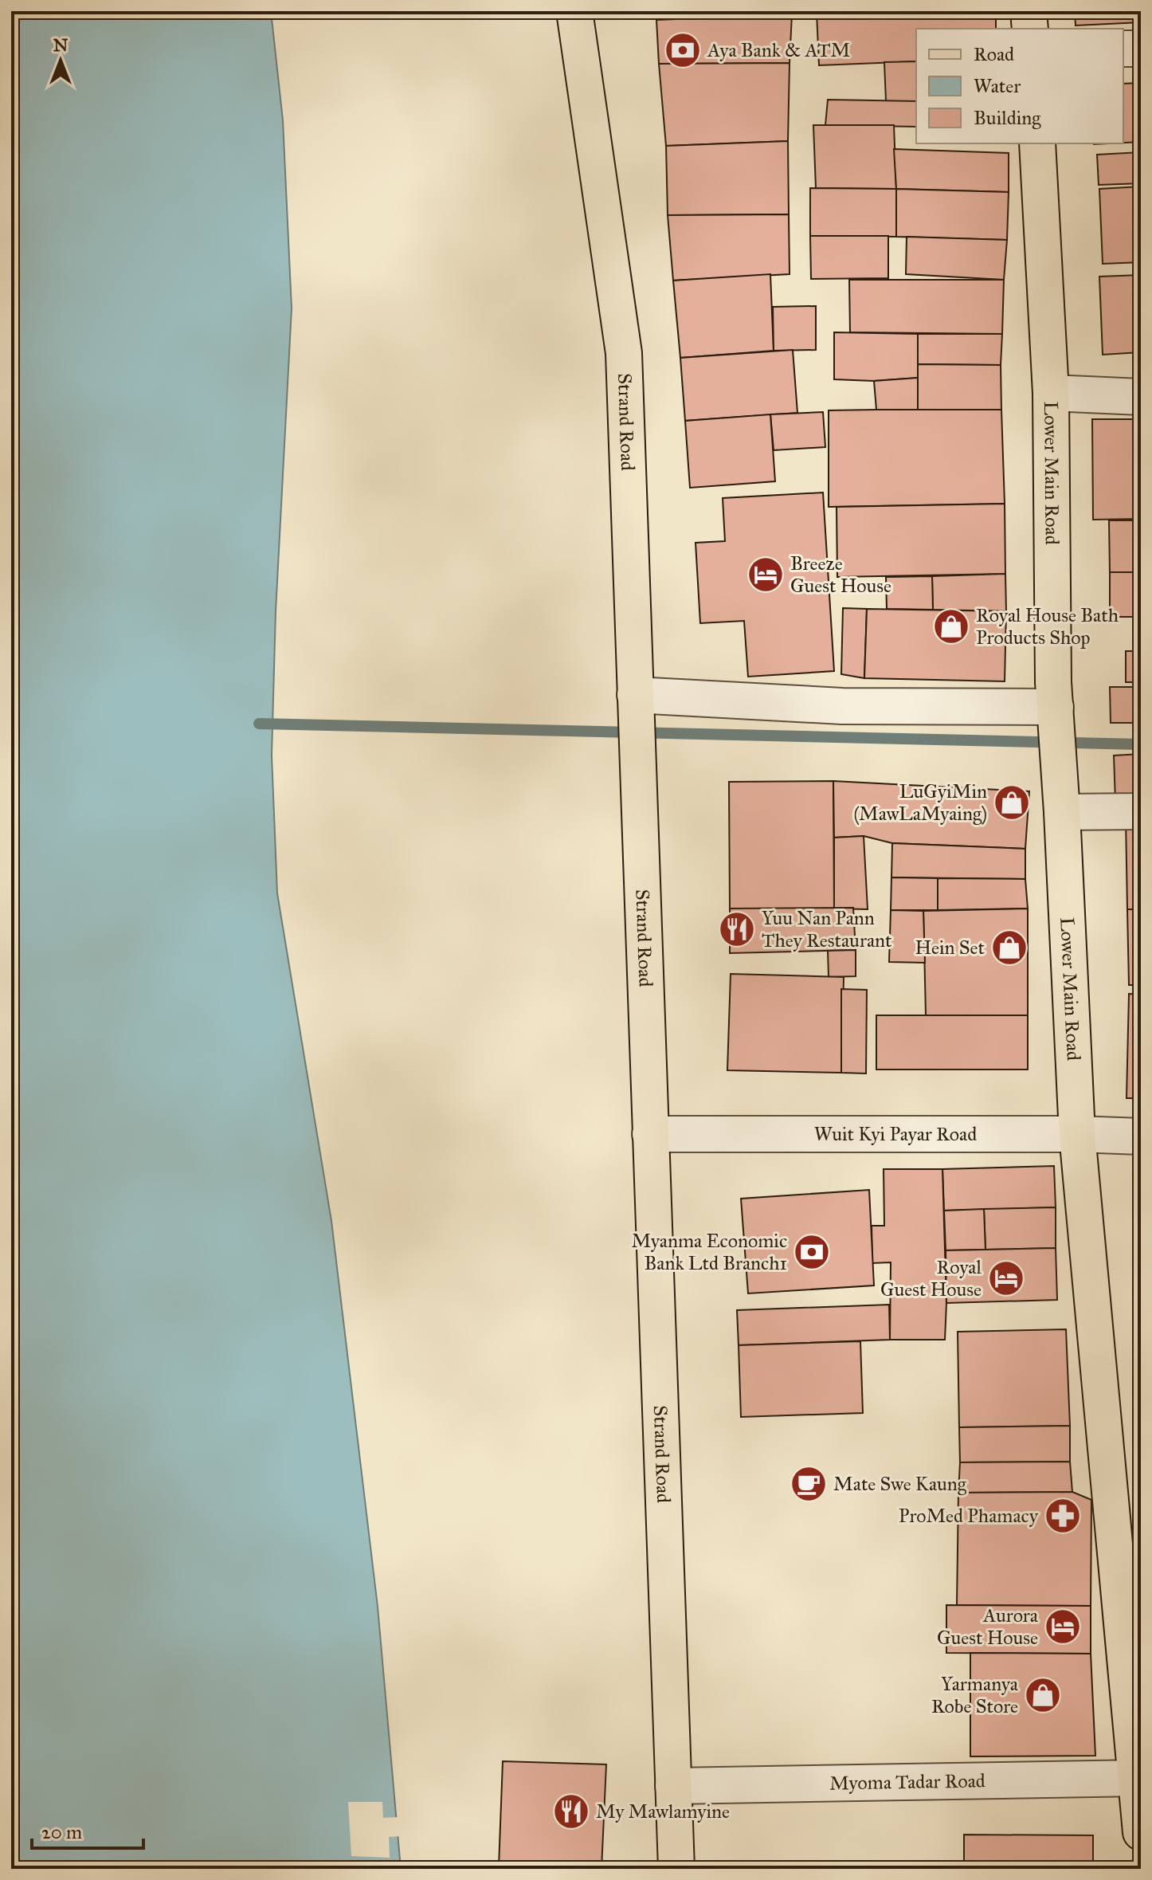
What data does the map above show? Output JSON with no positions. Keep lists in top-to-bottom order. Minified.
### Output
{"streets":{"main road":["Strand Road","Lower Main Road"],"street":["Wuit Kyi Payar Road","Myoma Tadar Road"]},"crossings":[["Strand Road","Wuit Kyi Payar Road"],["Strand Road","Myoma Tadar Road"],["Lower Main Road","Wuit Kyi Payar Road"],["Lower Main Road","Myoma Tadar Road"]],"places":{"bank":["Aya Bank & ATM","Myanma Economic Bank Ltd Branch1"],"hotel":["Breeze Guest House","Royal Guest House","Aurora Guest House"],"shop":["Royal House Bath Products Shop","LuGyiMin (MawLaMyaing)","Hein Set","Yarmanya Robe Store"],"restaurant":["Yuu Nan Pann They Restaurant","My Mawlamyine"],"cafe":["Mate Swe Kaung"],"pharmacy":["ProMed Phamacy"]},"legend":["Road","Water","Building"],"scale_bar":"20 m","north":"top"}
